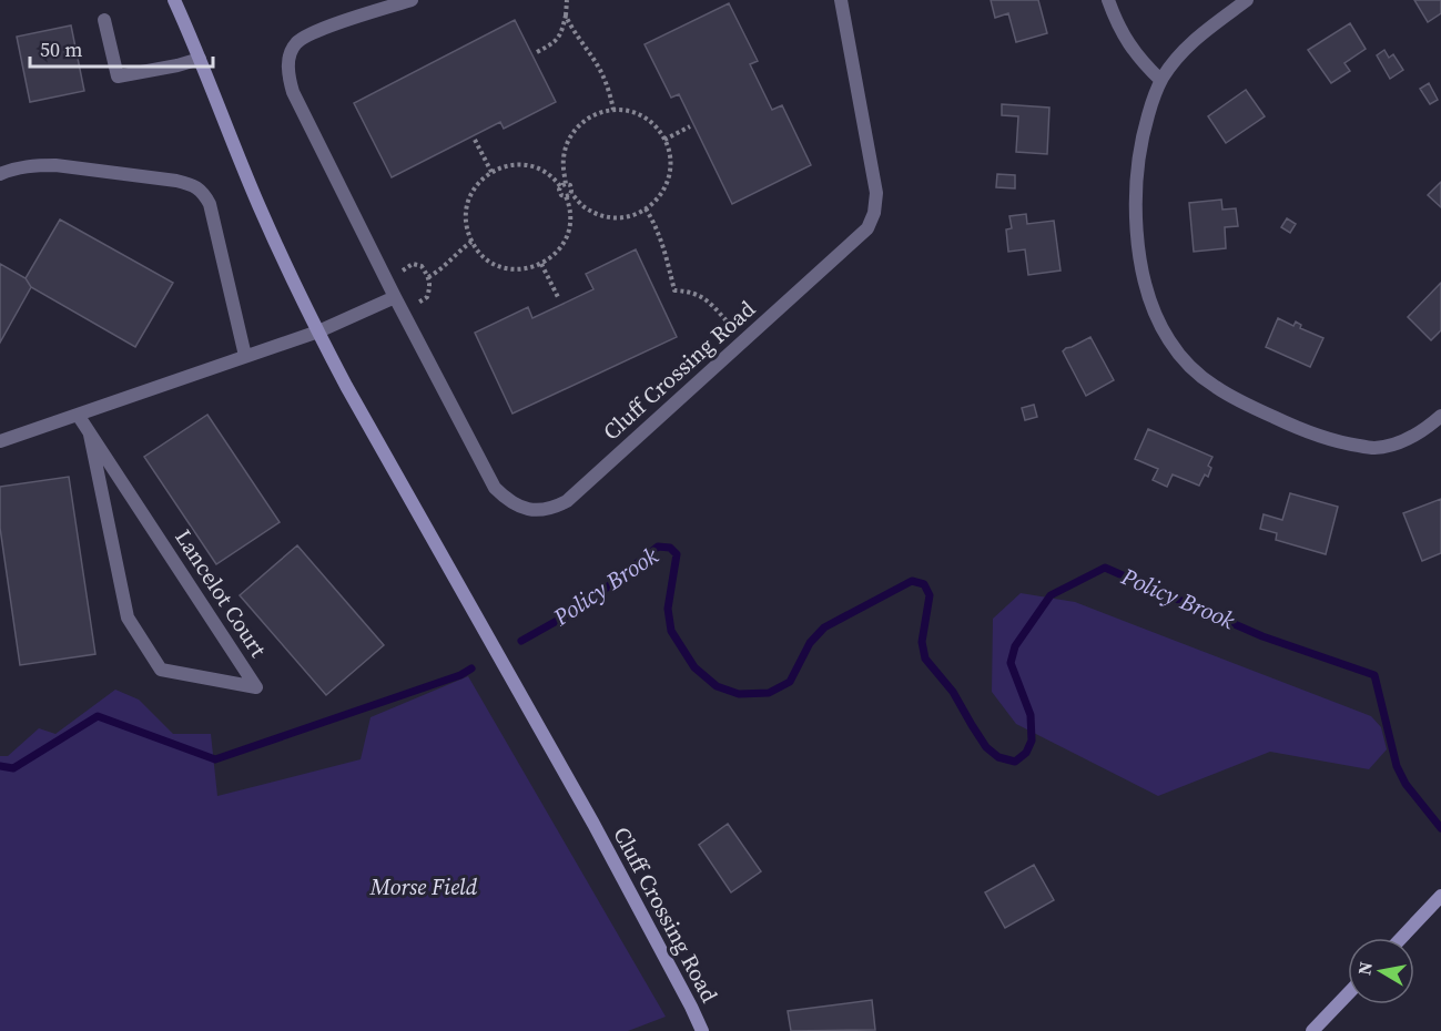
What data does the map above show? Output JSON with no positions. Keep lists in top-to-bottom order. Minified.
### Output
{"streets":{"street":["Cluff Crossing Road","Lancelot Court"]},"water":["Policy Brook"],"parks":["Morse Field"],"scale_bar":"50 m","north":"left"}
